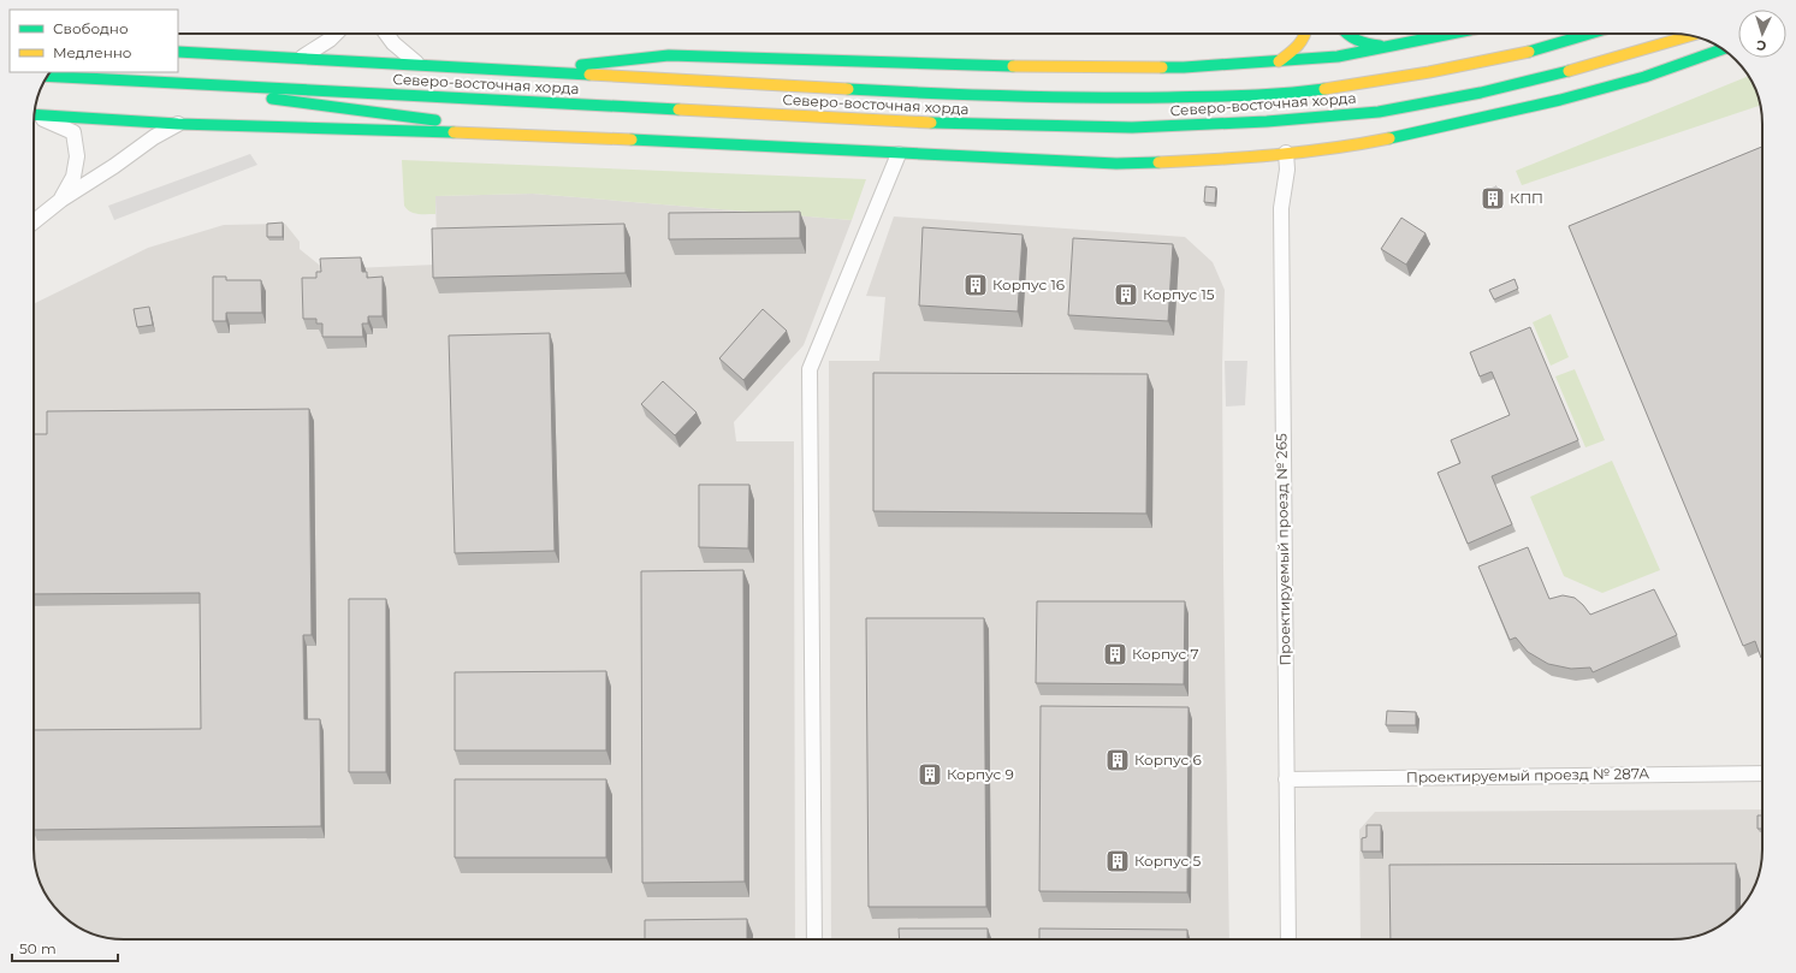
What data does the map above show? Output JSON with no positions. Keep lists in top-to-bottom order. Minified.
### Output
{"streets":{"main road":["Северо-восточная хорда"],"street":["Проектируемый проезд № 265","Проектируемый проезд № 287А"]},"crossings":[["Проектируемый проезд № 265","Проектируемый проезд № 287А"]],"places":{"building":["КПП","Корпус 16","Корпус 15","Корпус 7","Корпус 6","Корпус 9","Корпус 5"]},"legend":["Свободно","Медленно"],"scale_bar":"50 m","north":"bottom"}
